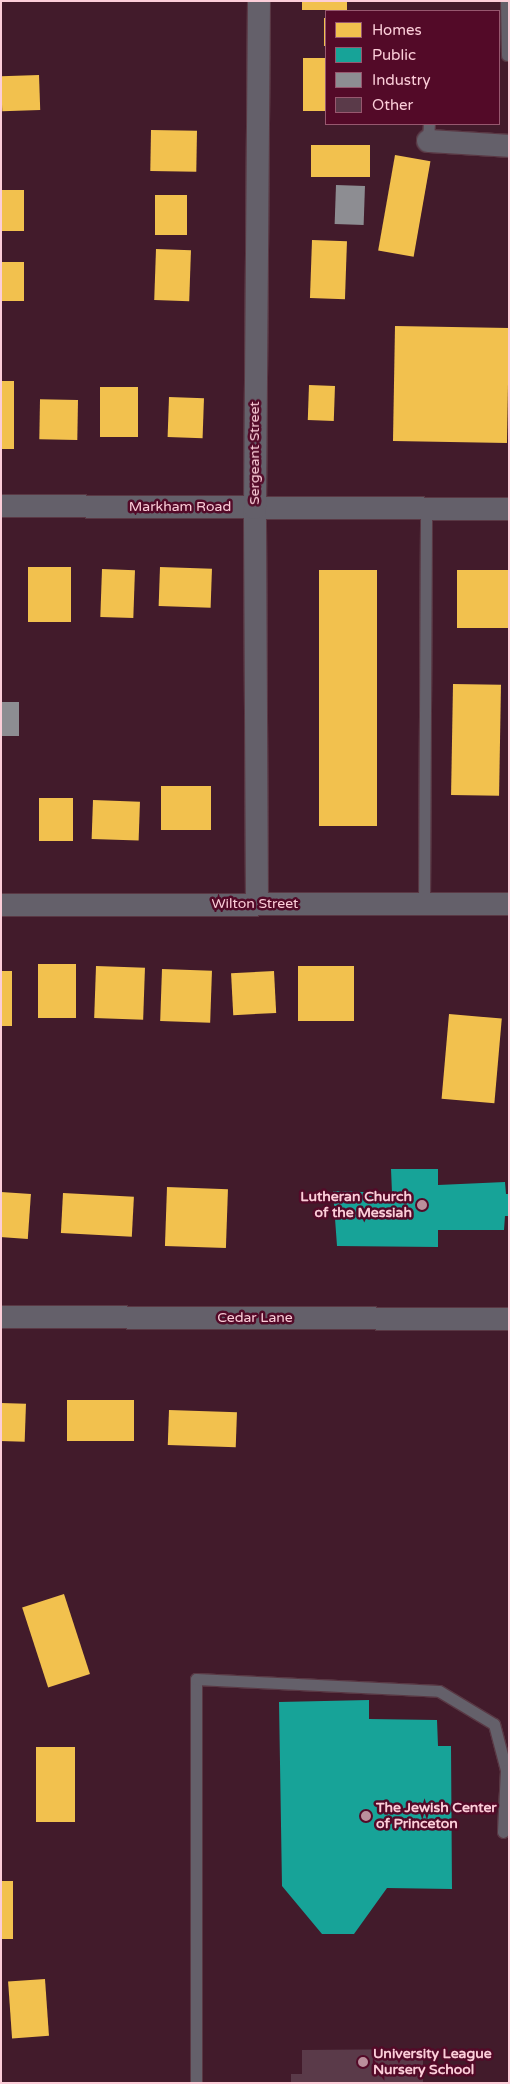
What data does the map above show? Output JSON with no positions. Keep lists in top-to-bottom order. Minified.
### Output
{"streets":{"street":["Sergeant Street","Markham Road","Wilton Street","Cedar Lane"]},"crossings":[["Sergeant Street","Markham Road"],["Sergeant Street","Wilton Street"]],"places":["Lutheran Church of the Messiah","The Jewish Center of Princeton","University League Nursery School"],"legend":["Homes","Public","Industry","Other"]}
